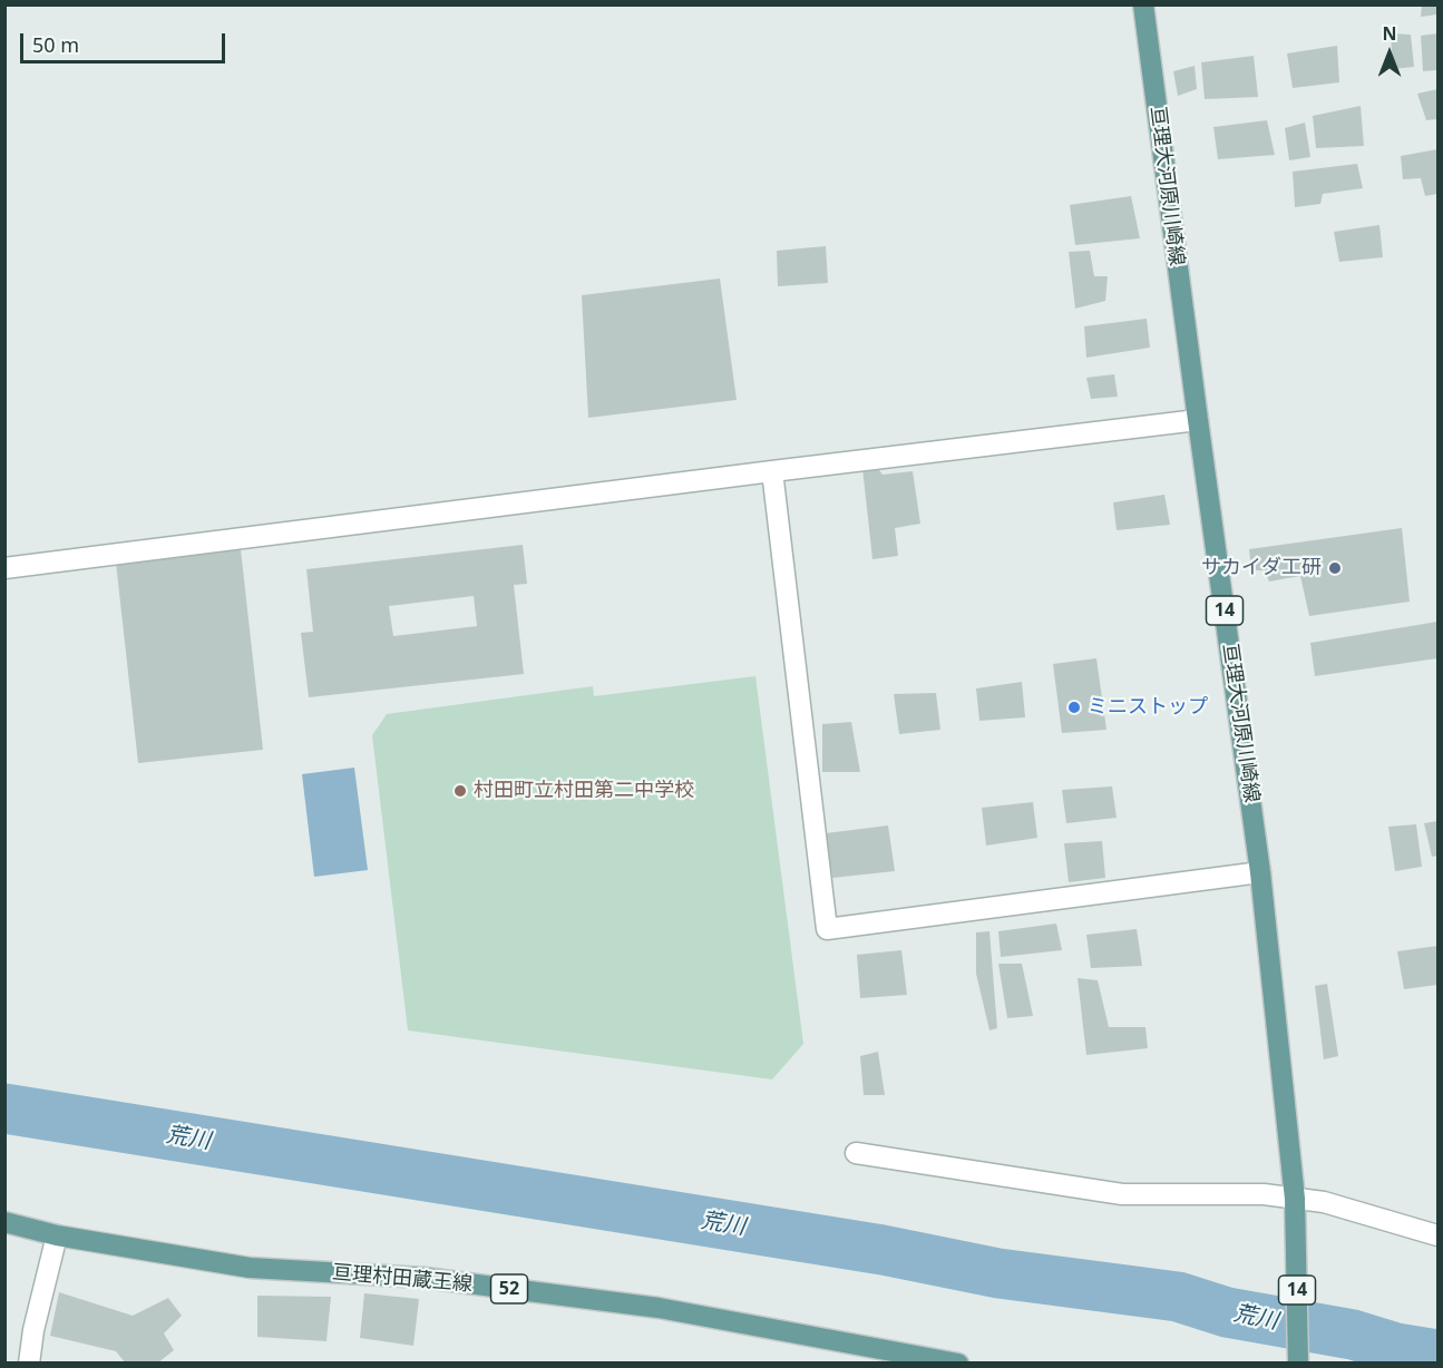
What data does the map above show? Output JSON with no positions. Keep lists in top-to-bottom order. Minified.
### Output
{"streets":{"main road":["亘理大河原川崎線","14","亘理村田蔵王線","52"]},"water":["荒川"],"places":["サカイダ工研","ミニストップ","村田町立村田第二中学校"],"scale_bar":"50 m","north":"top"}
